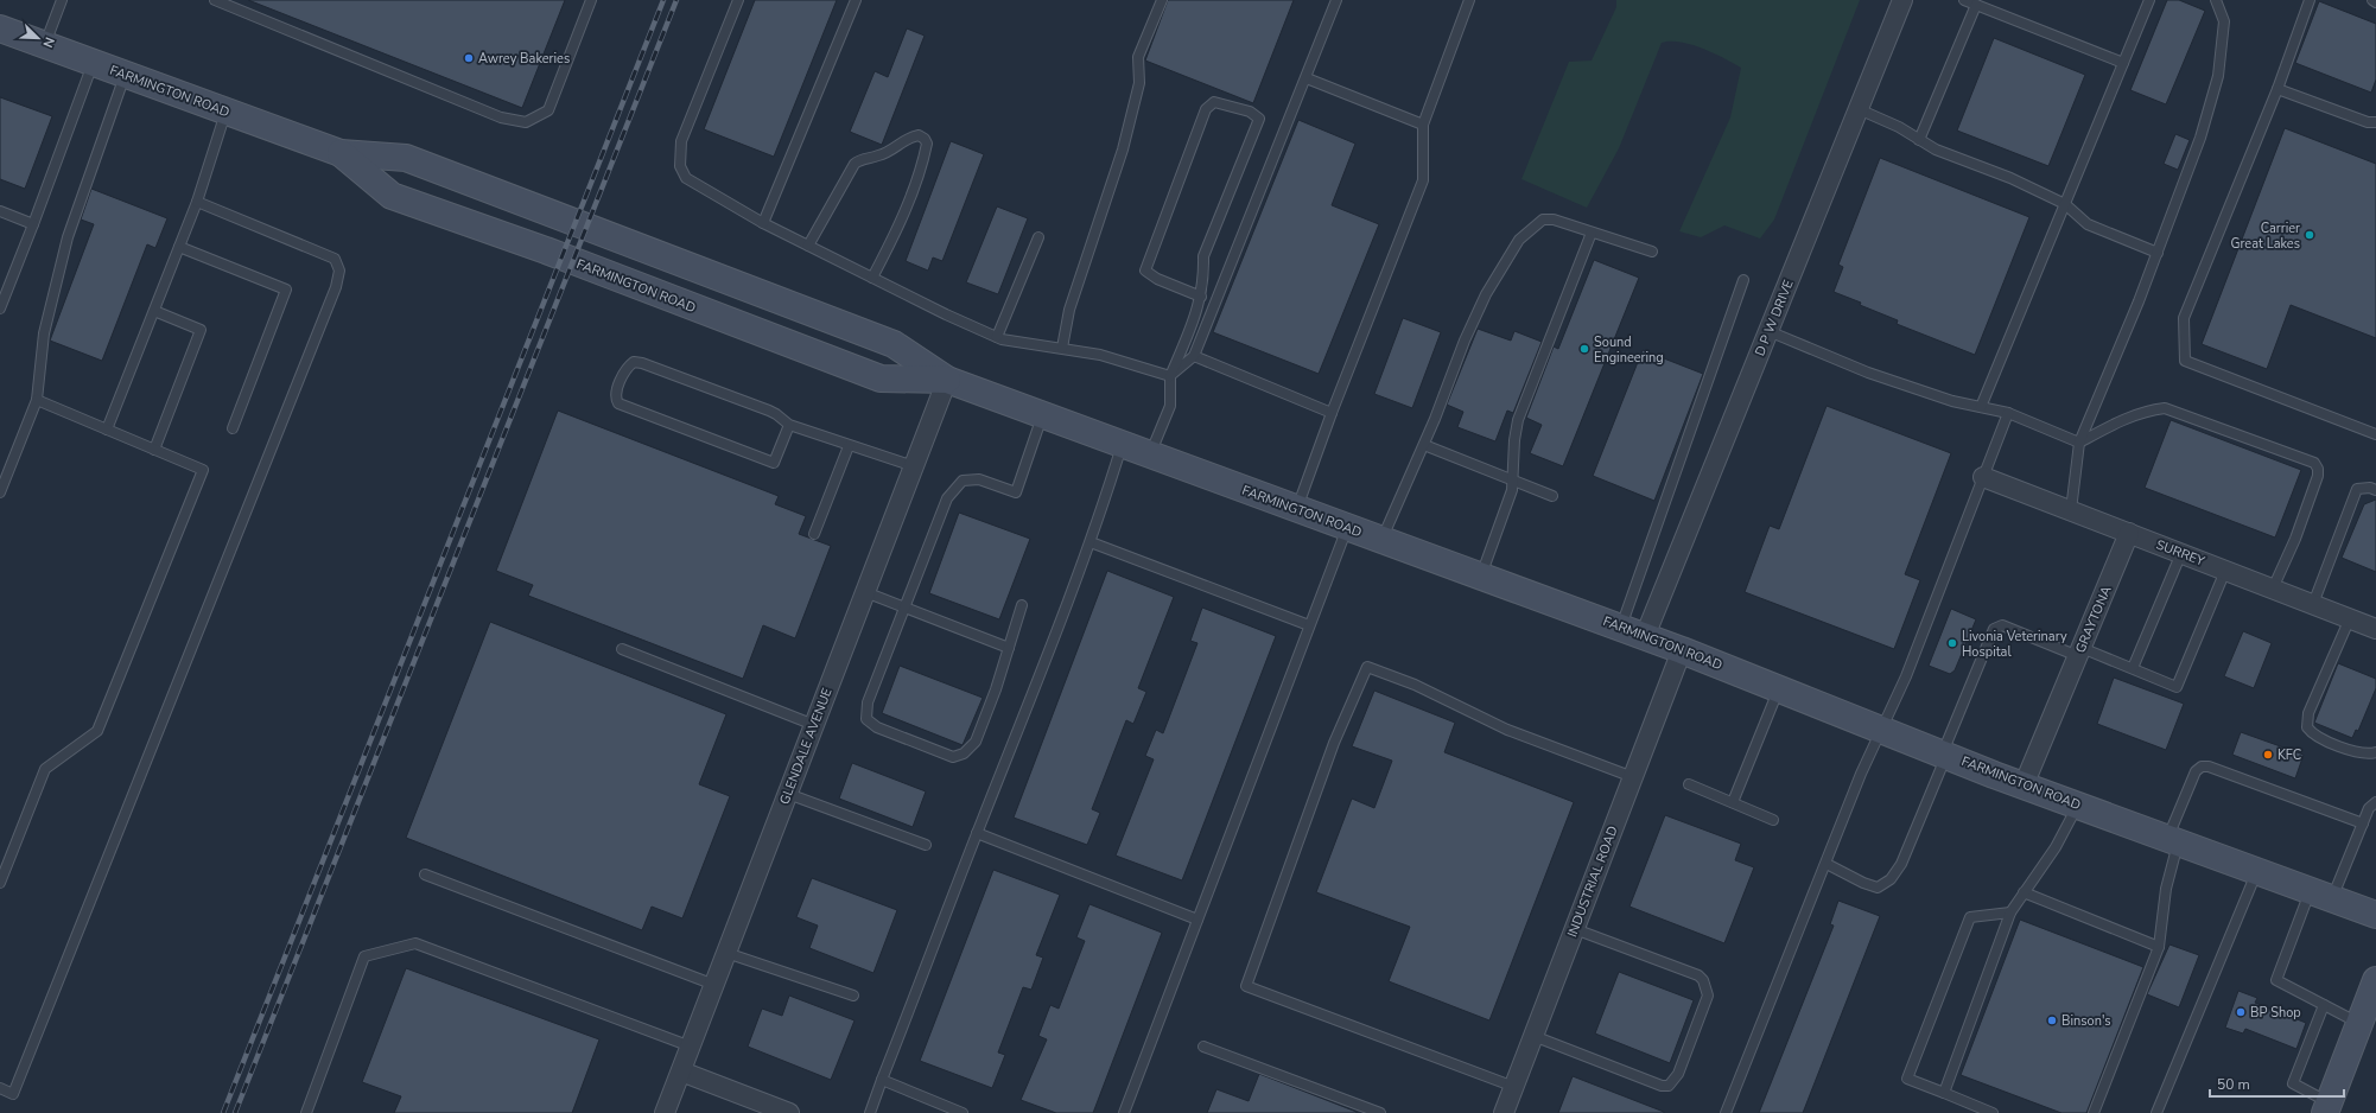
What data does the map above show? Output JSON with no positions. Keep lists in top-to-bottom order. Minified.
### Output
{"streets":{"main road":["FARMINGTON ROAD"],"street":["D P W DRIVE","SURREY","GRAYTONA","GLENDALE AVENUE","INDUSTRIAL ROAD"]},"crossings":[["FARMINGTON ROAD","D P W DRIVE"],["FARMINGTON ROAD","GRAYTONA"],["FARMINGTON ROAD","GLENDALE AVENUE"],["FARMINGTON ROAD","INDUSTRIAL ROAD"],["SURREY","GRAYTONA"]],"places":["Awrey Bakeries","Carrier Great Lakes","Sound Engineering","Livonia Veterinary Hospital","KFC","BP Shop","Binson's"],"scale_bar":"50 m","north":"bottom right"}
